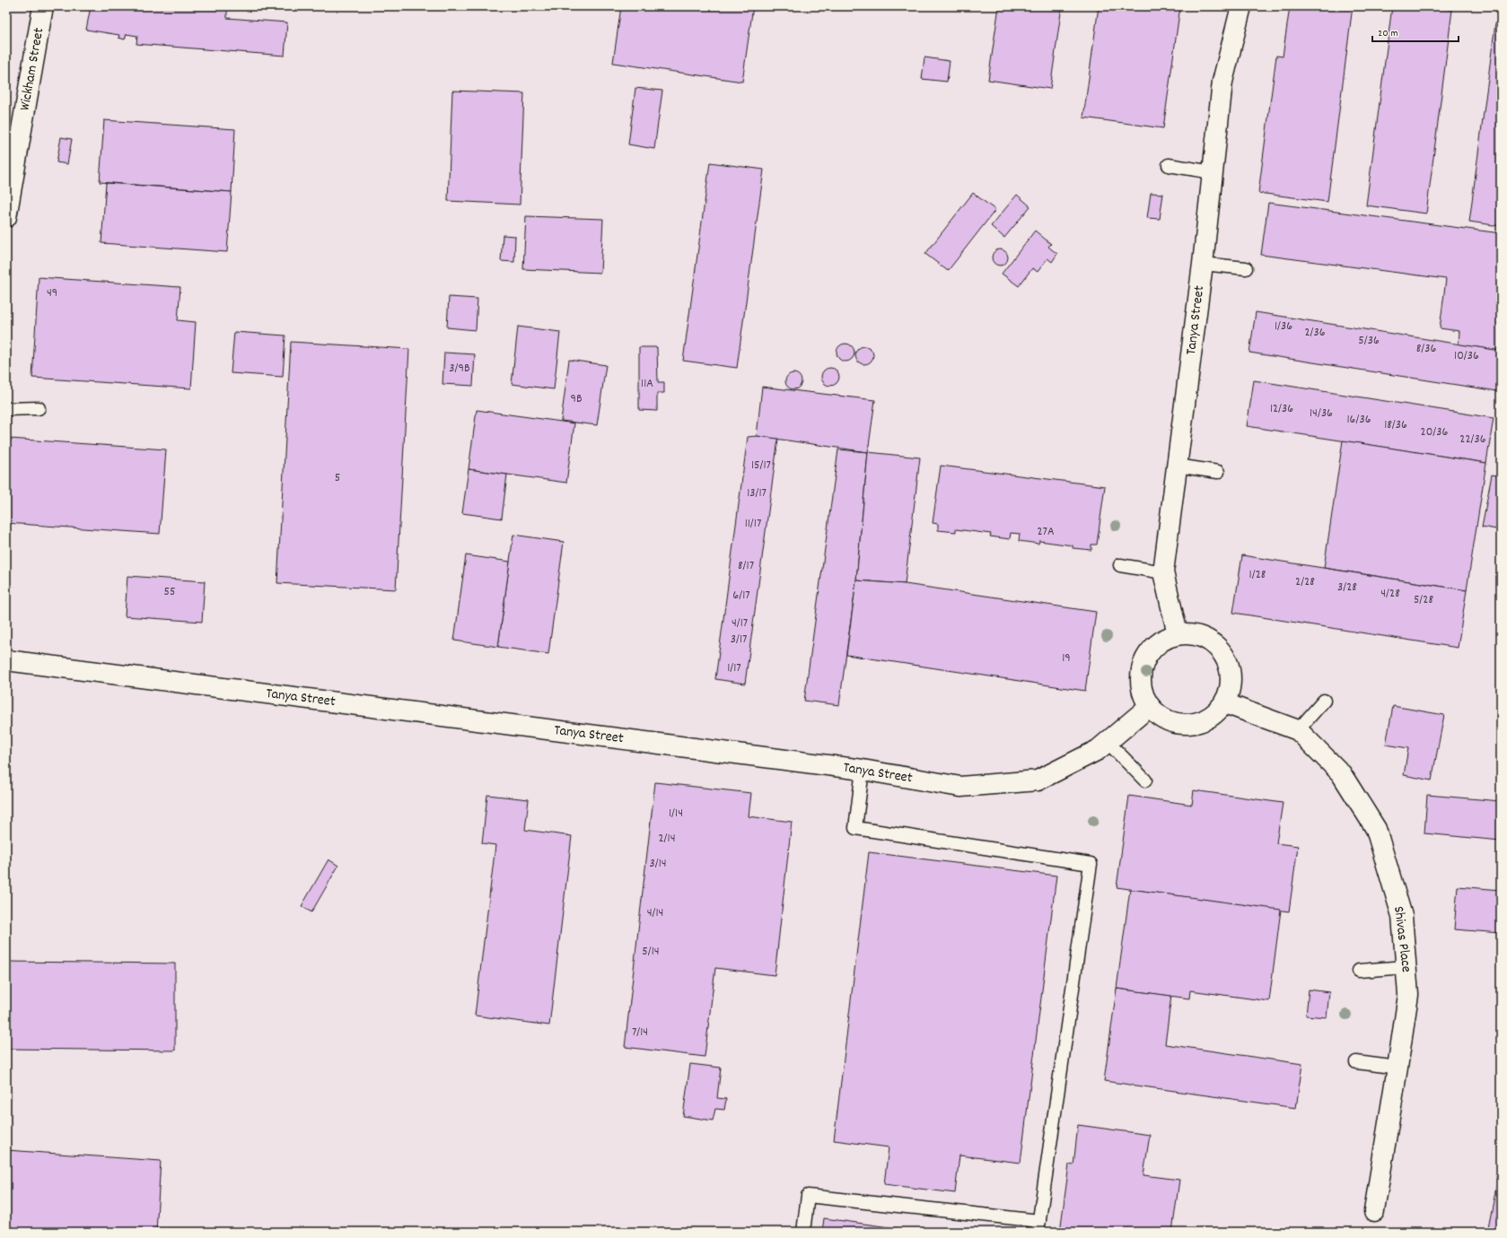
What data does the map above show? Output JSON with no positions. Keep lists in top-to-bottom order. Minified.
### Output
{"streets":{"street":["Wickham Street","Tanya Street","Shivas Place"]},"crossings":[["Tanya Street","Shivas Place"]],"house_numbers":["49","1/36","2/36","5/36","8/36","10/36","3/9B","11A","9B","12/36","14/36","16/36","18/36","20/36","22/36","15/17","5","13/17","11/17","27A","8/17","1/28","2/28","3/28","55","4/28","6/17","5/28","4/17","3/17","19","1/17","1/14","2/14","3/14","4/14","5/14","7/14"],"scale_bar":"20 m"}
